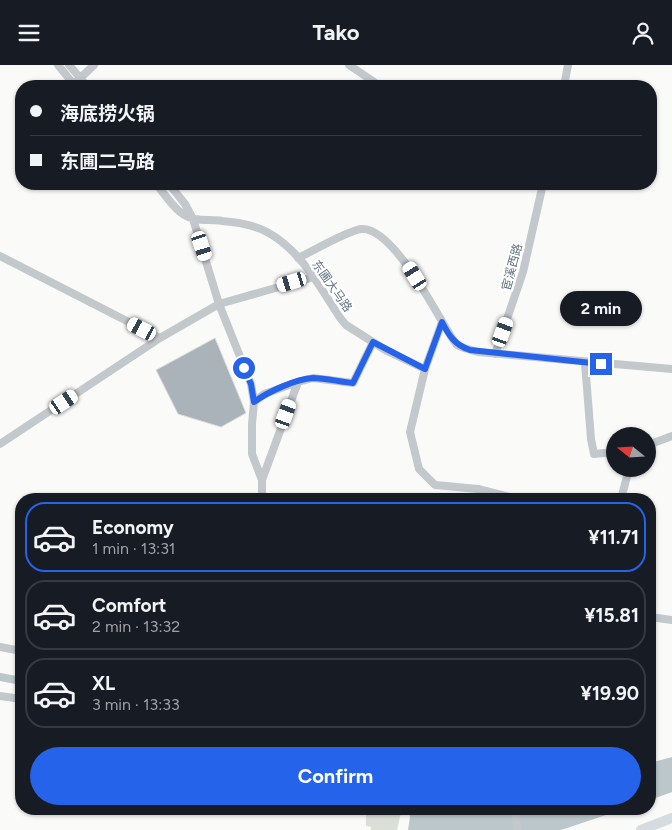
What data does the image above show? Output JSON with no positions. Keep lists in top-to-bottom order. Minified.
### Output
{"streets":{"street":["宦溪西路","东圃大马路"]},"north":"left","page":{"header":"Tako","banner":["海底捞火锅","东圃二马路"],"bubble":"2 min","list":[{"name":"Economy","note":"1 min · 13:31","value":"¥11.71"},{"name":"Comfort","note":"2 min · 13:32","value":"¥15.81"},{"name":"XL","note":"3 min · 13:33","value":"¥19.90"}],"buttons":"Confirm"}}
